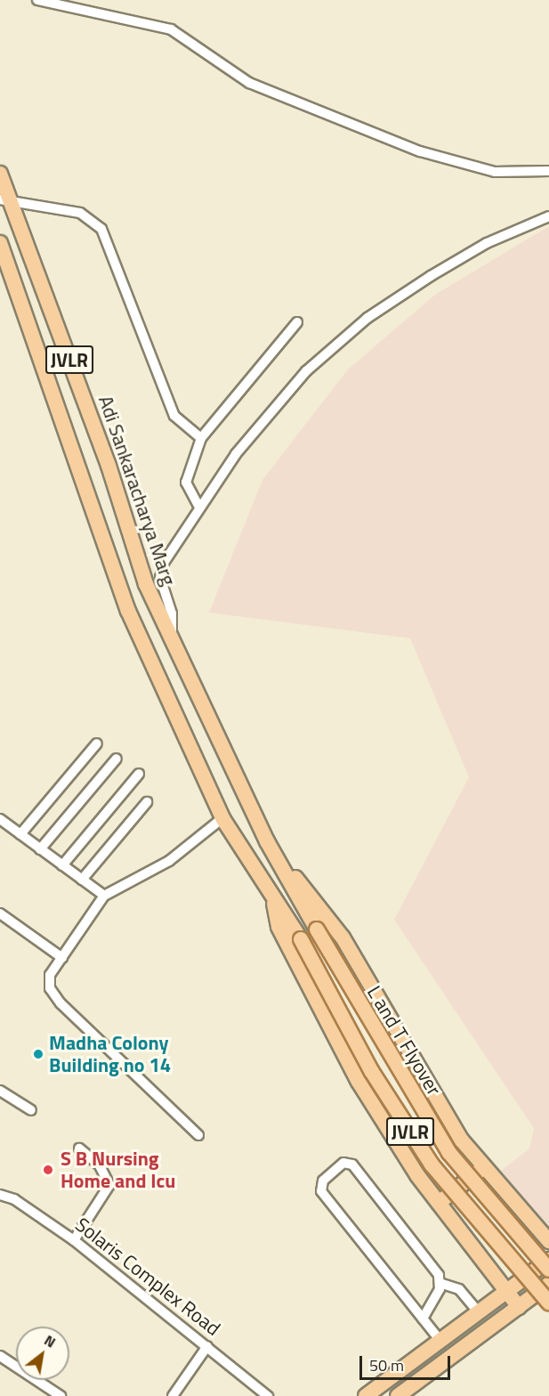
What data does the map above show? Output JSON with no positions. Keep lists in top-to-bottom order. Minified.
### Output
{"streets":{"main road":["JVLR","Adi Sankaracharya Marg","L and T Flyover"],"street":["Solaris Complex Road"]},"crossings":[["JVLR","L and T Flyover"],["Adi Sankaracharya Marg","L and T Flyover"]],"places":["Madha Colony Building no 14","S B Nursing Home and Icu"],"scale_bar":"50 m","north":"top right"}
